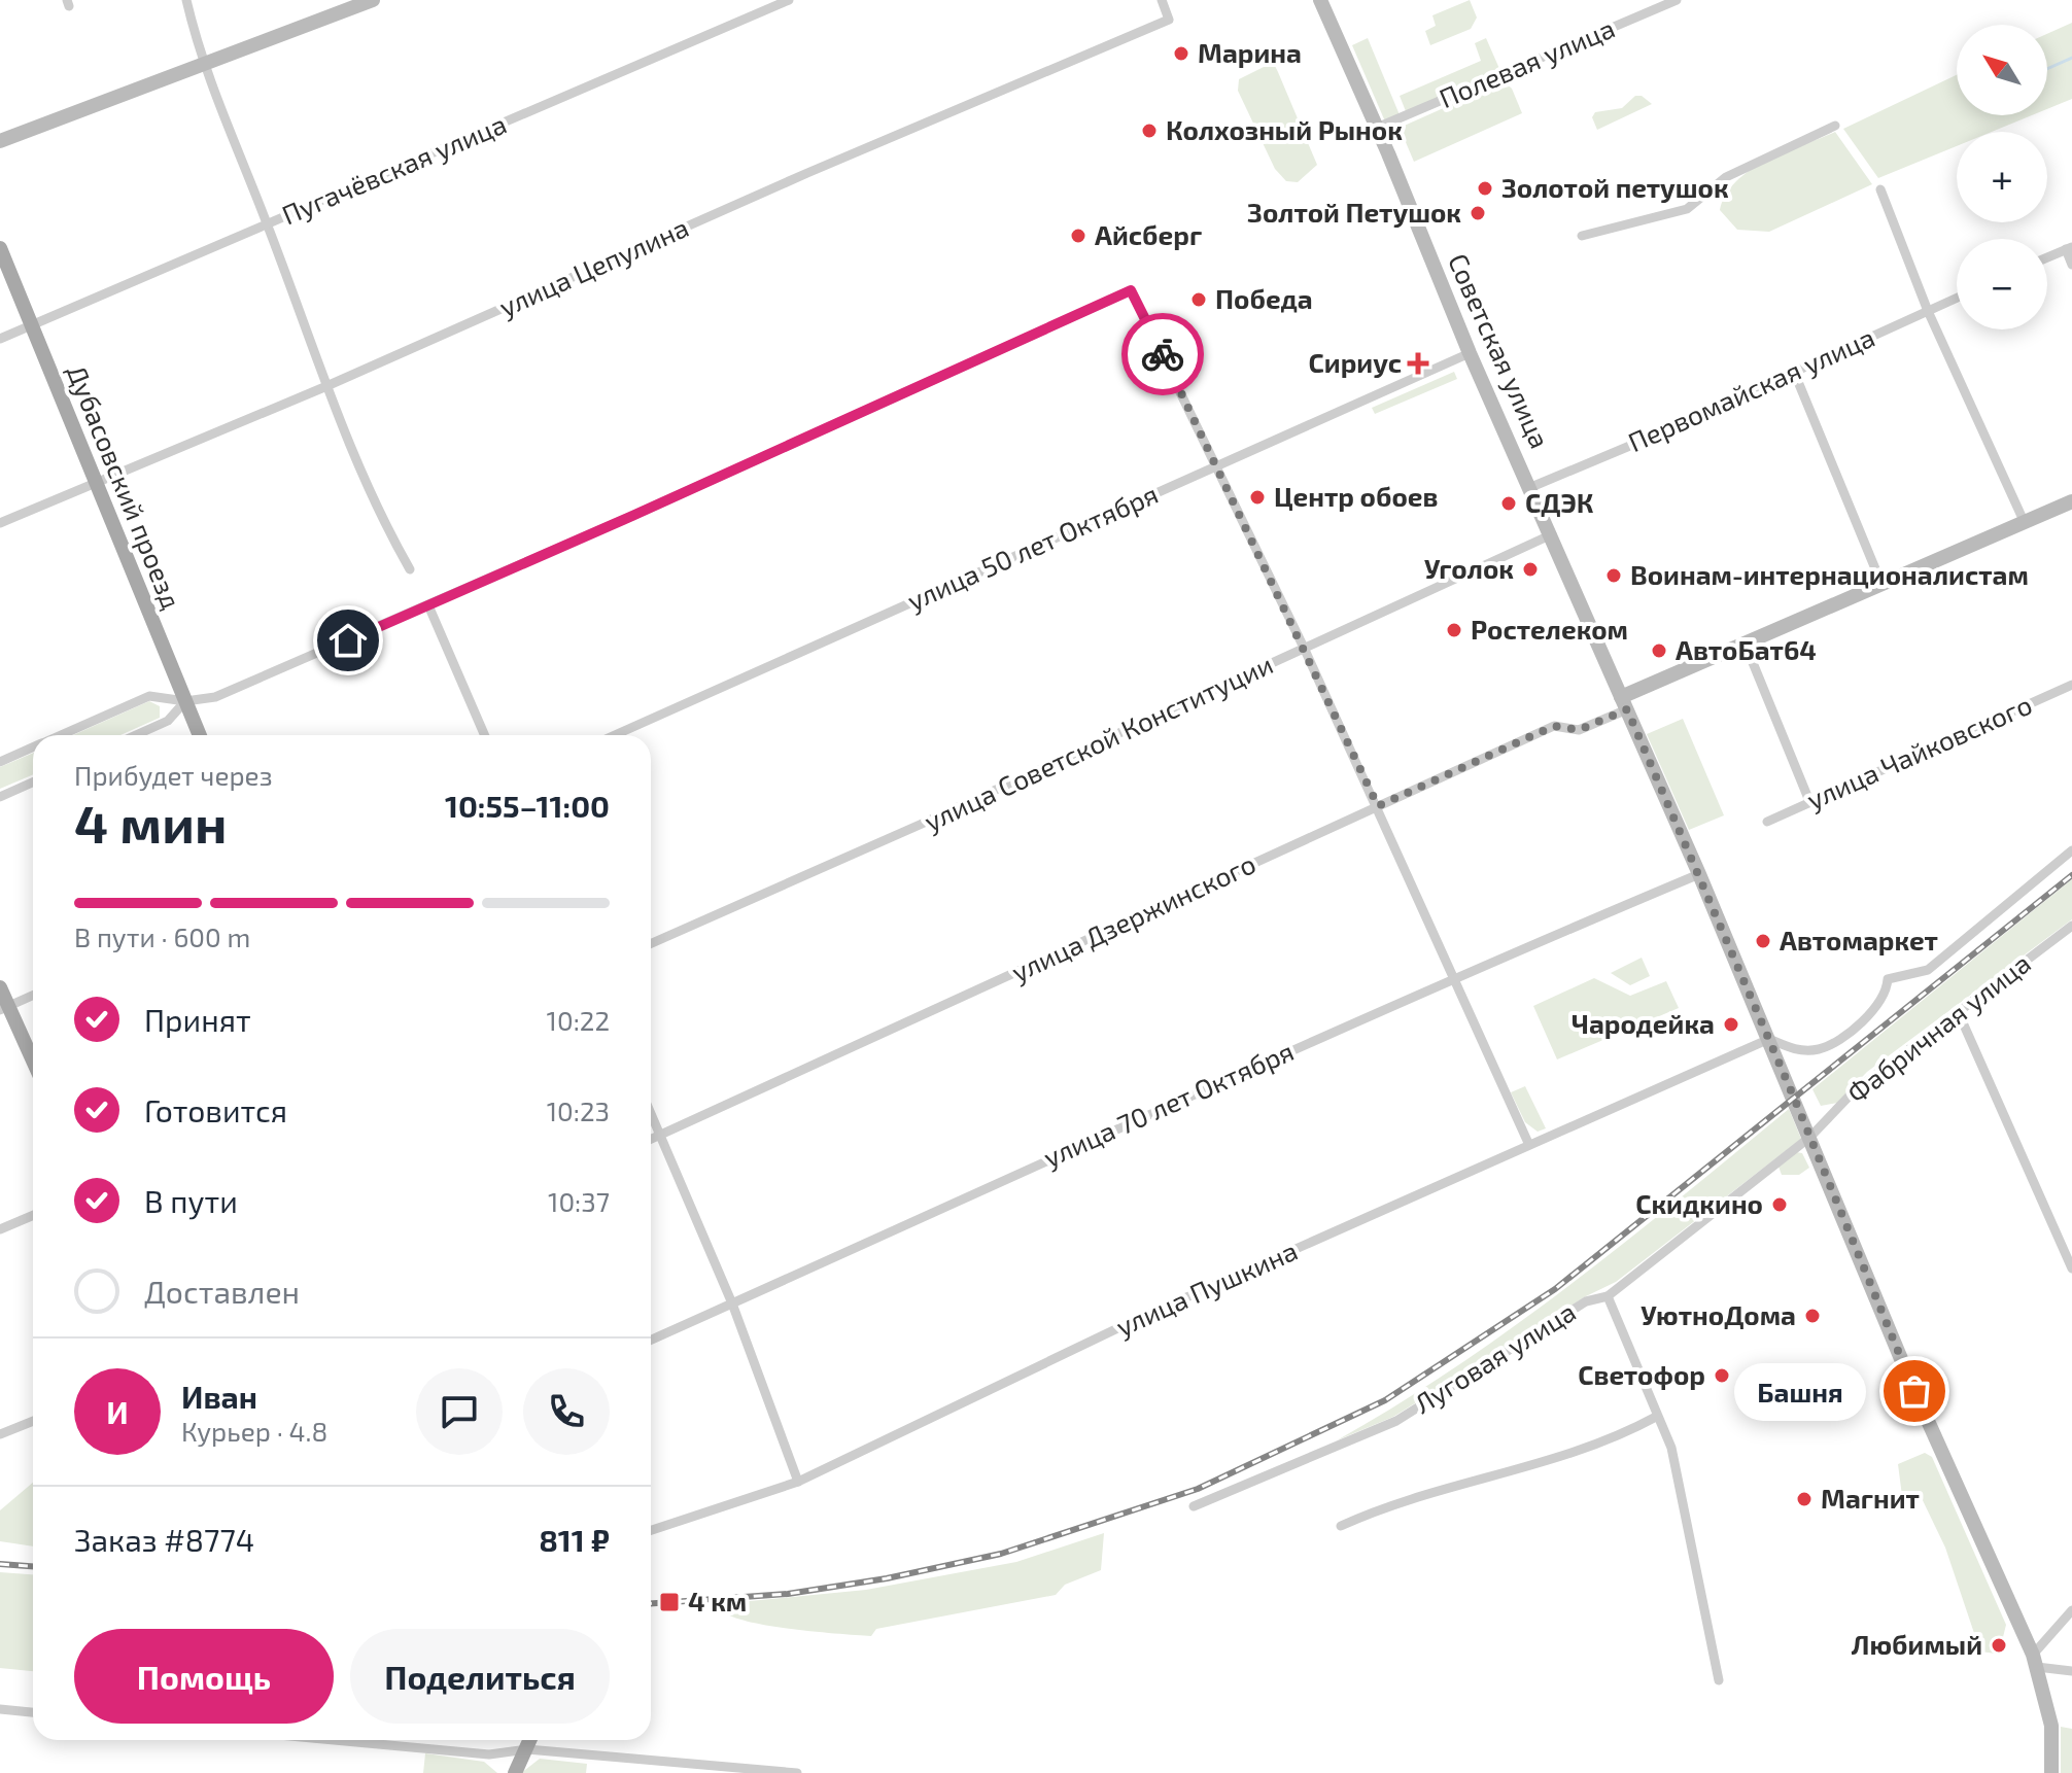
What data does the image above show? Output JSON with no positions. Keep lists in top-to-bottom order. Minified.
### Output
{"streets":{"main road":["Советская улица","Дубасовский проезд"],"street":["Полевая улица","Пугачёвская улица","улица Цепулина","Первомайская улица","улица 50 лет Октября","улица Советской Конституции","улица Чайковского","улица Дзержинского","Фабричная улица","улица 70 лет Октября","улица Пушкина","Луговая улица"]},"crossings":[["Полевая улица","Советская улица"],["Пугачёвская улица","Дубасовский проезд"],["улица Цепулина","Дубасовский проезд"],["Советская улица","Первомайская улица"],["Советская улица","улица 50 лет Октября"],["Советская улица","улица Советской Конституции"],["Советская улица","улица Дзержинского"],["Советская улица","Фабричная улица"],["Советская улица","улица 70 лет Октября"],["Советская улица","улица Пушкина"],["Советская улица","Луговая улица"],["Фабричная улица","Луговая улица"]],"places":{"other":["Марина","Колхозный Рынок","Золотой петушок","Золтой Петушок","Айсберг","Победа","Центр обоев","СДЭК","Уголок","Воинам-интернационалистам","Ростелеком","АвтоБат64","Автомаркет","Чародейка","Скидкино","УютноДома","Светофор","Башня","Магнит","Любимый"],"health":["Сириус"],"transit":["4 км"]},"north":"top left","page":{"map_buttons":["+","−"],"heading":["4 мин","Прибудет через","10:55–11:00"],"panel":["Иван","Курьер · 4.8","Заказ #8774","811 ₽"],"bar":"В пути · 600 m","list":[["Принят","10:22"],["Готовится","10:23"],["В пути","10:37"],"Доставлен"],"bubble":"Башня","round":"И","buttons":["Помощь","Поделиться"]}}
